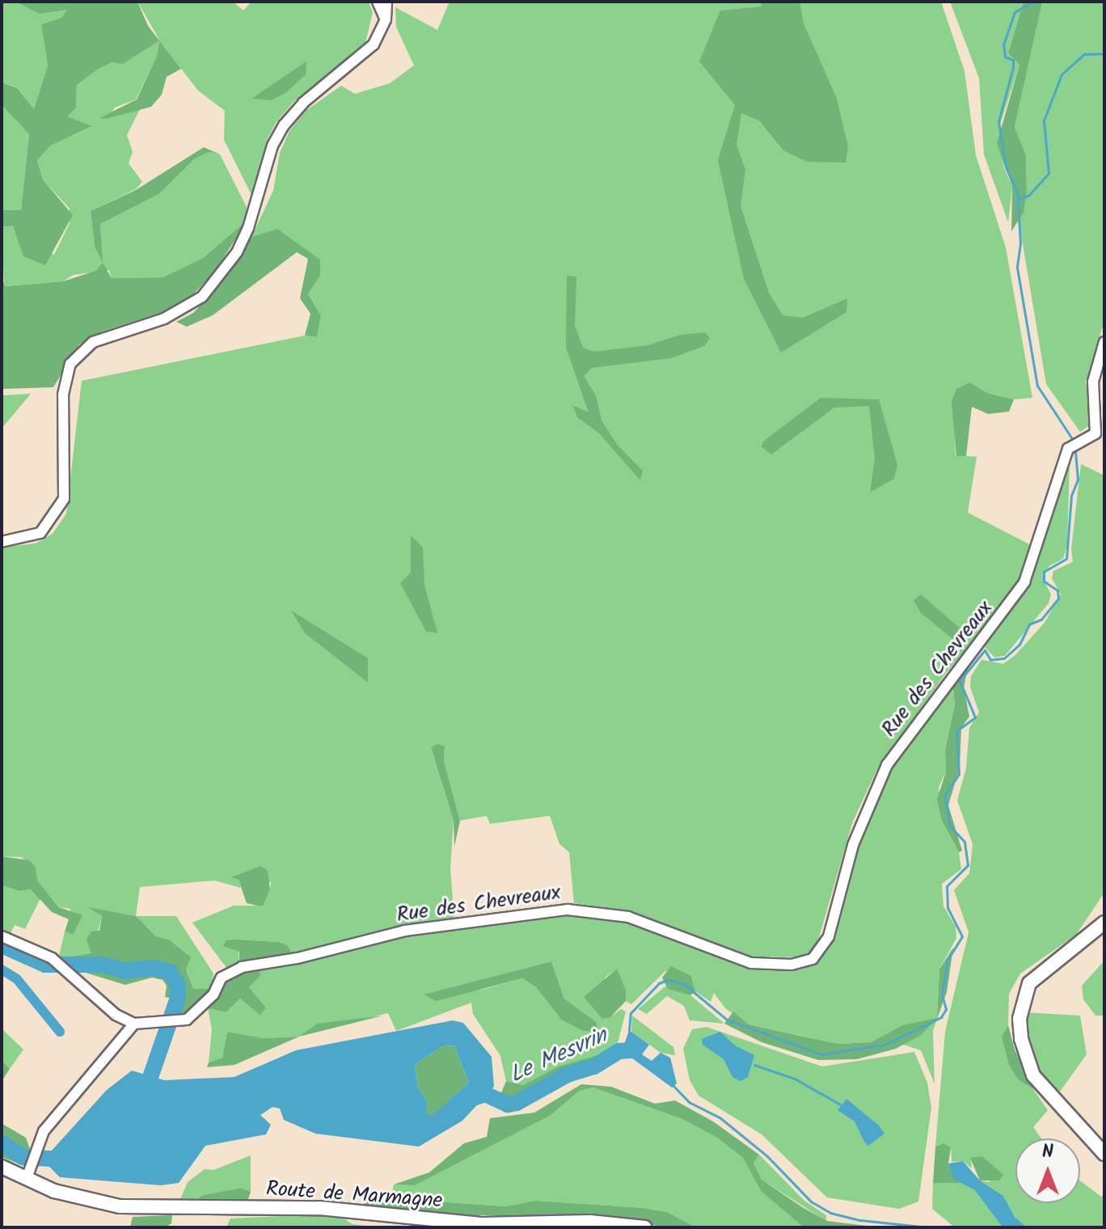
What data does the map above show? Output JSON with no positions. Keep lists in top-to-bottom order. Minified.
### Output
{"streets":{"main road":["Route de Marmagne"],"street":["Rue des Chevreaux"]},"water":["Le Mesvrin"],"north":"top"}
